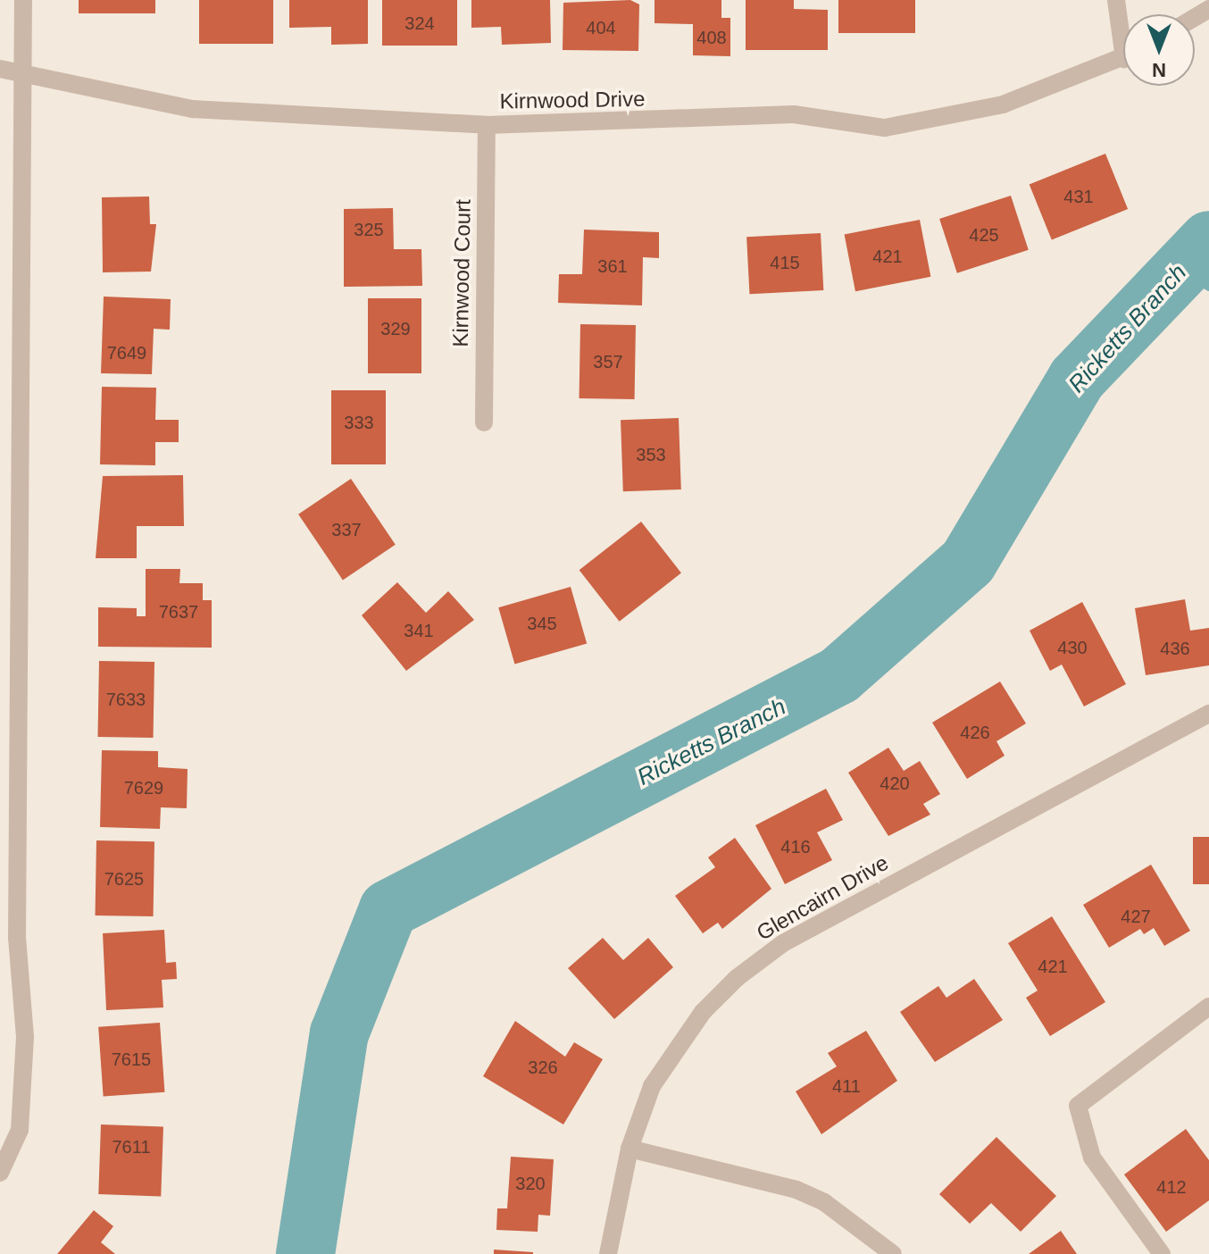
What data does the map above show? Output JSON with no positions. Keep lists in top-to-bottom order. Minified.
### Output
{"streets":{"street":["Kirnwood Drive","Kirnwood Court","Glencairn Drive"]},"crossings":[["Kirnwood Drive","Kirnwood Court"]],"water":["Ricketts Branch"],"house_numbers":["324","404","408","431","325","425","421","415","361","329","7649","357","333","353","337","7637","345","341","430","436","7633","426","420","7629","416","7625","427","421","7615","326","411","7611","320","412"],"north":"bottom"}
